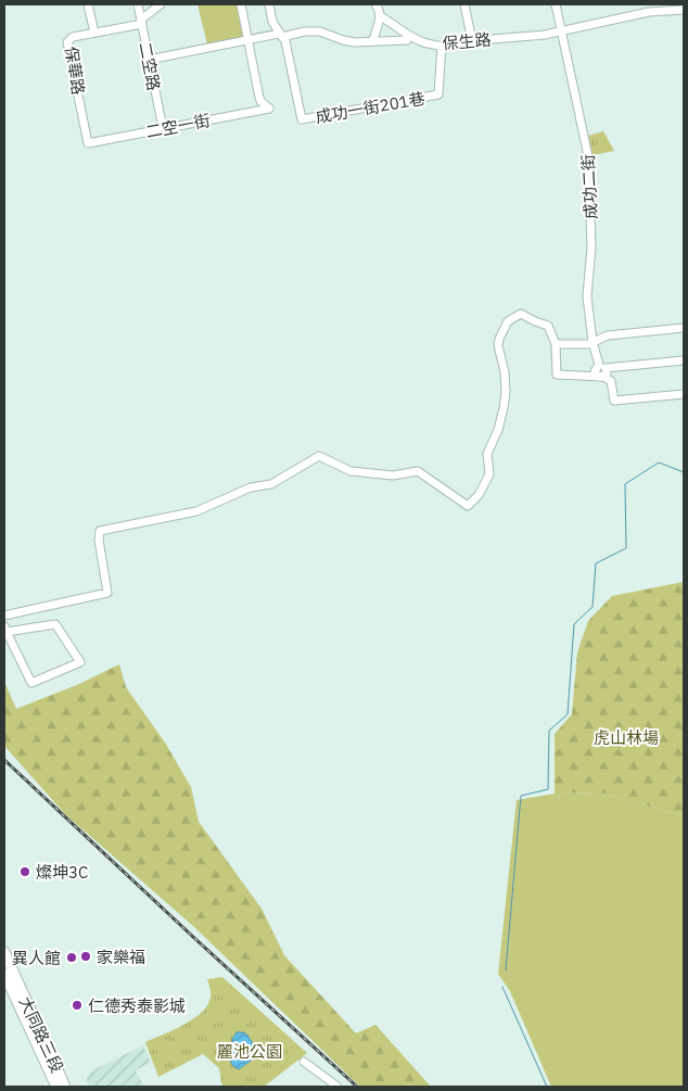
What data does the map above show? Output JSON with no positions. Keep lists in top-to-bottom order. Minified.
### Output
{"streets":{"main road":["大同路三段"],"street":["保生路","二空路","保華路","成功一街201巷","二空一街","成功二街"]},"crossings":[["保生路","成功一街201巷"],["保生路","成功二街"],["二空路","保華路"],["二空路","二空一街"],["保華路","二空一街"]],"parks":["虎山林場","麗池公園"],"places":["燦坤3C","家樂福","異人館","仁德秀泰影城"]}
